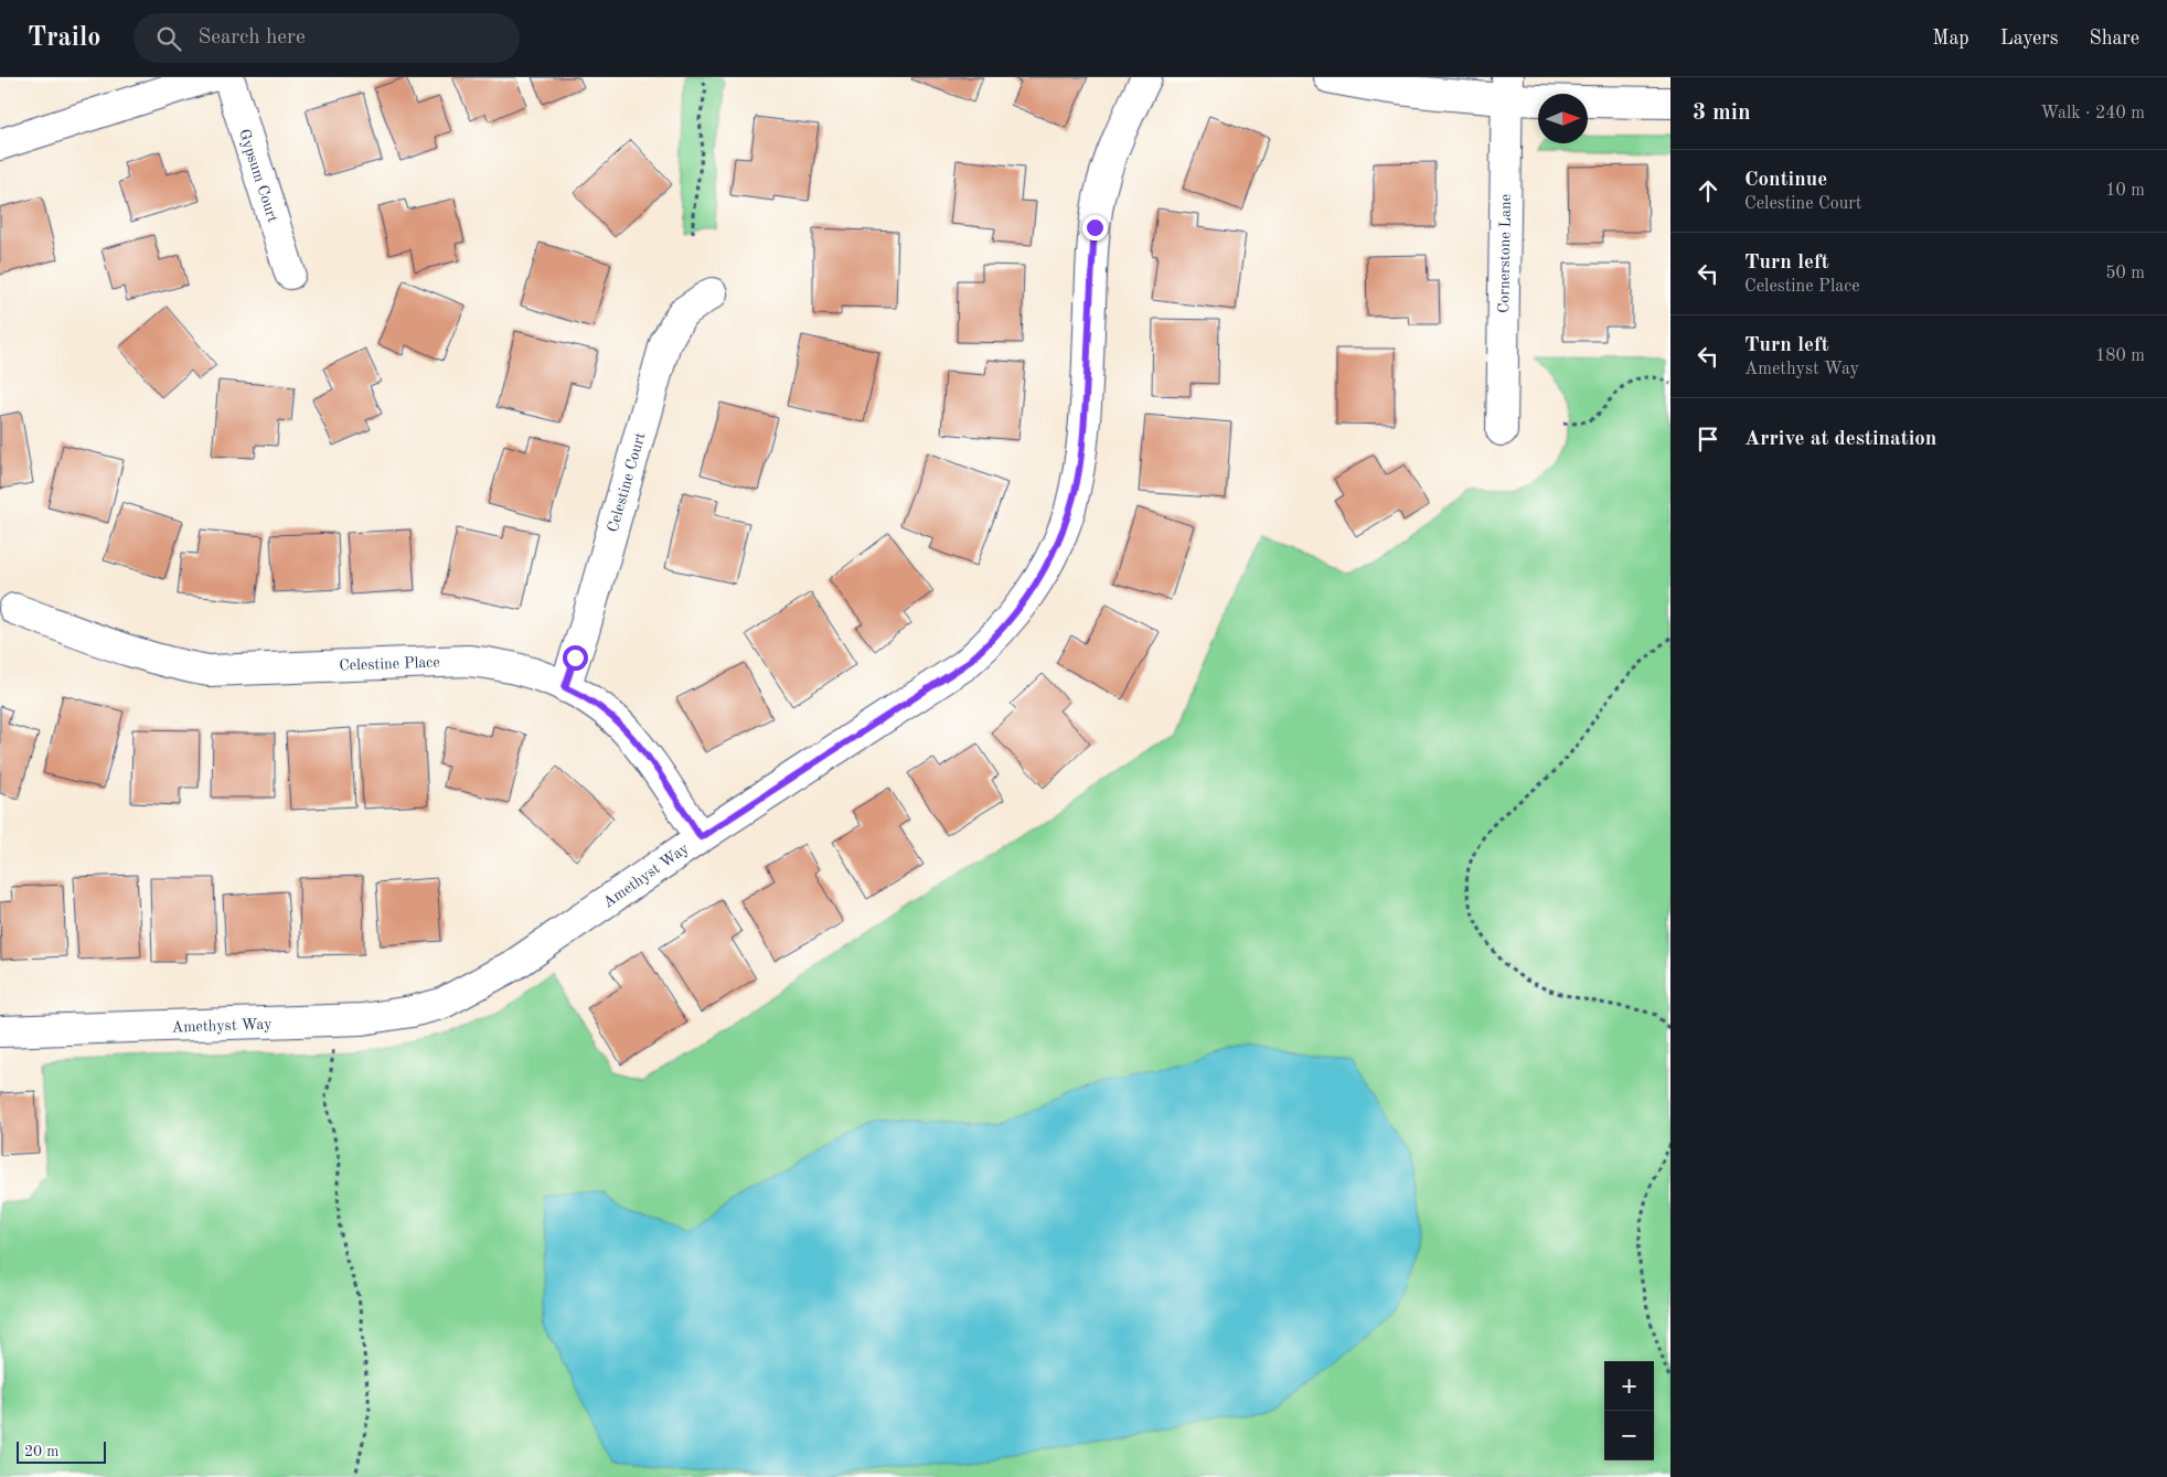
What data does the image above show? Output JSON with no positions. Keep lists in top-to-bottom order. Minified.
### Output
{"streets":{"street":["Gypsum Court","Cornerstone Lane","Celestine Court","Celestine Place","Amethyst Way"]},"crossings":[["Celestine Court","Celestine Place"],["Celestine Place","Amethyst Way"]],"scale_bar":"20 m","north":"right","page":{"header":"Trailo","search":"Search here","nav":["Map","Layers","Share"],"heading":["3 min","Walk · 240 m"],"list":[["Continue","Celestine Court","10 m"],["Turn left","Celestine Place","50 m"],["Turn left","Amethyst Way","180 m"],"Arrive at destination"],"map_buttons":["+","−"],"scale":"20 m"}}
